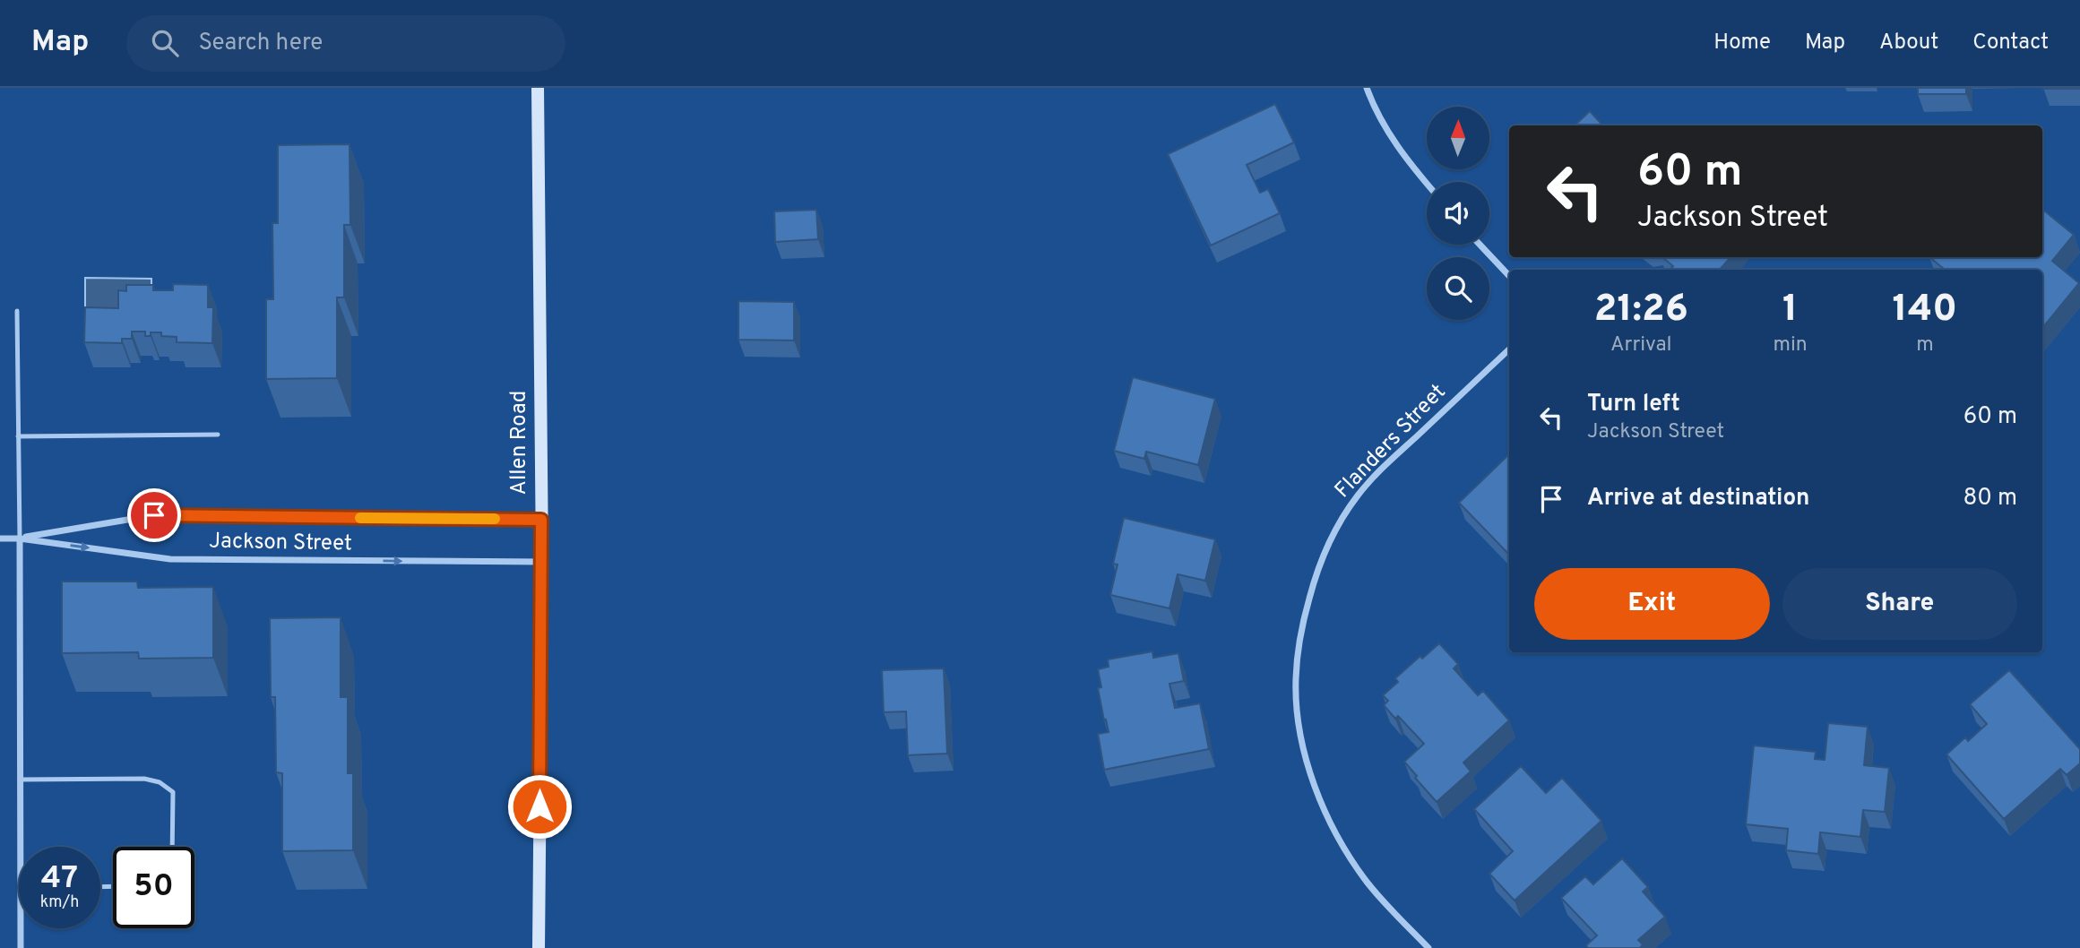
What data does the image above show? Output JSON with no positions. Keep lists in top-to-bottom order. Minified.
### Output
{"streets":{"main road":["Allen Road"],"street":["Flanders Street","Jackson Street"]},"crossings":[["Allen Road","Jackson Street"]],"north":"top","page":{"header":"Map","search":"Search here","nav":["Home","Map","About","Contact"],"turn":["60 m","Jackson Street"],"eta":["21:26","Arrival","1","min","140","m"],"list":[{"name":"Turn left","note":"Jackson Street","value":"60 m"},{"name":"Arrive at destination","value":"80 m"}],"buttons":["Exit","Share"],"speed":"47 km/h","limit":"50"}}
